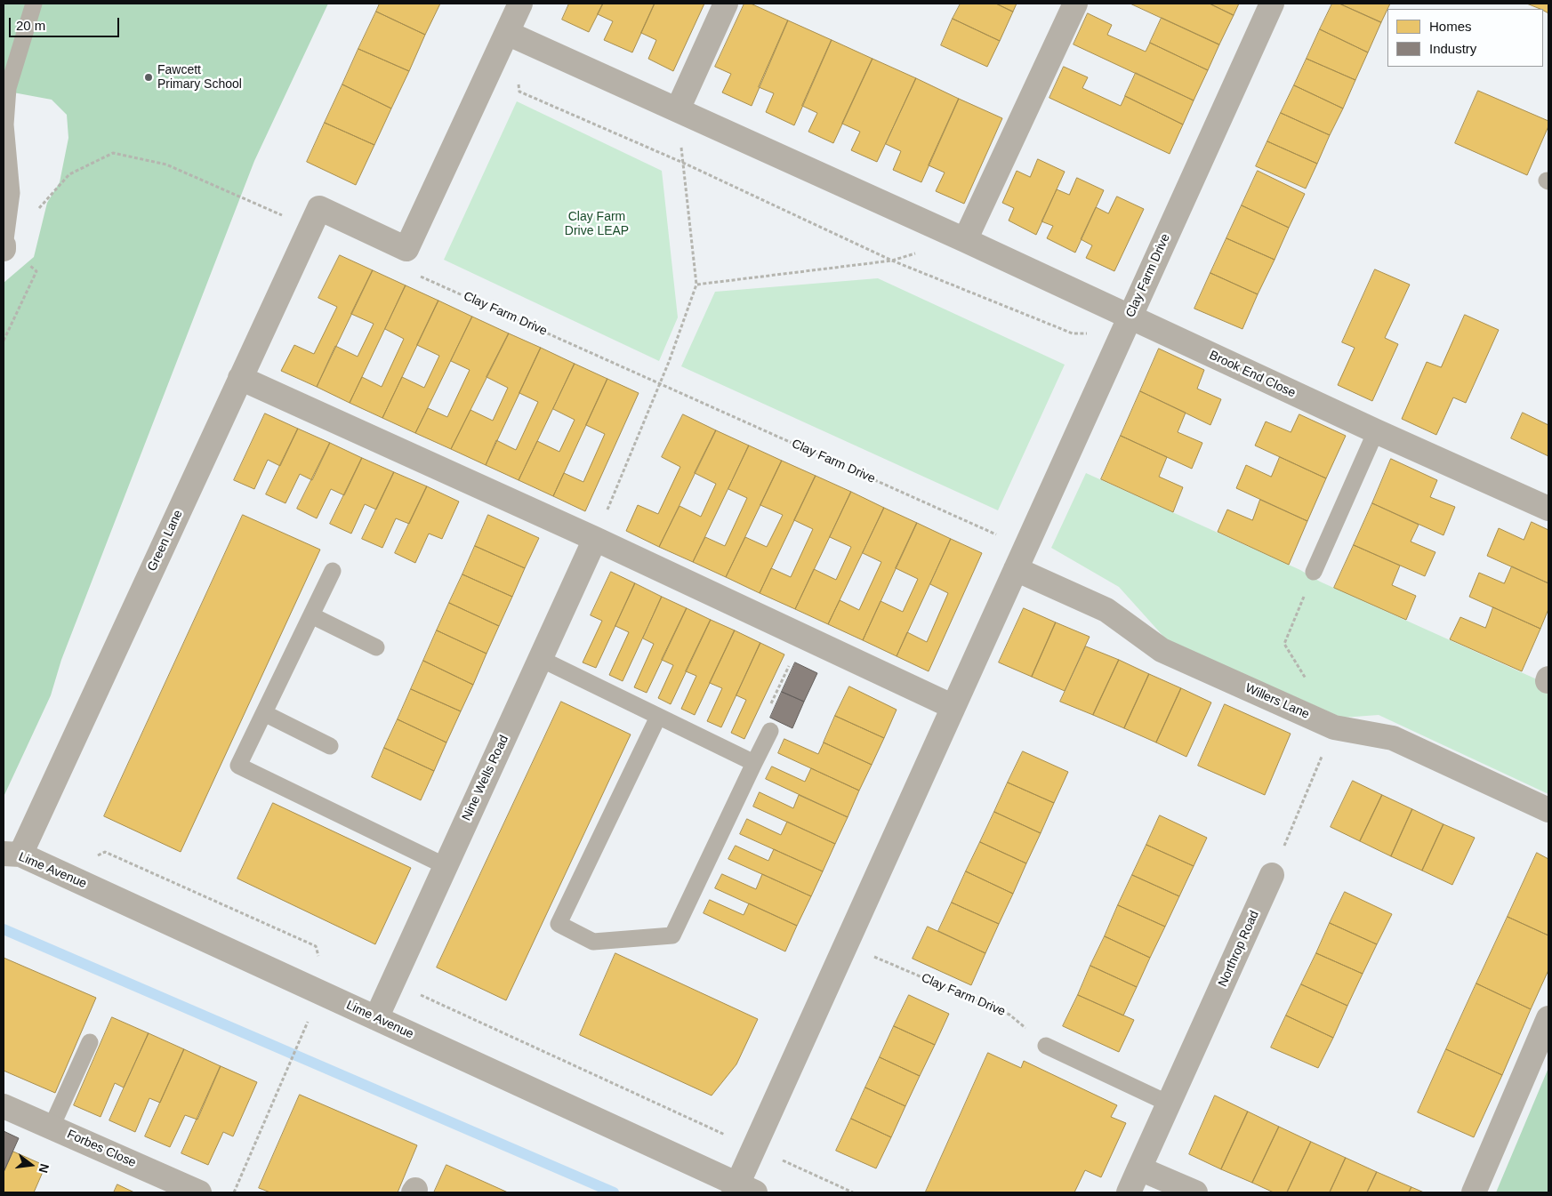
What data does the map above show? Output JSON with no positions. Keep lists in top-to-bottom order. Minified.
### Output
{"streets":{"street":["Clay Farm Drive","Brook End Close","Green Lane","Willers Lane","Nine Wells Road","Lime Avenue","Northrop Road","Forbes Close"]},"crossings":[["Clay Farm Drive","Brook End Close"],["Clay Farm Drive","Willers Lane"],["Clay Farm Drive","Lime Avenue"],["Green Lane","Lime Avenue"],["Nine Wells Road","Lime Avenue"]],"parks":["Clay Farm Drive LEAP"],"places":["Fawcett Primary School"],"legend":["Homes","Industry"],"scale_bar":"20 m","north":"right"}
